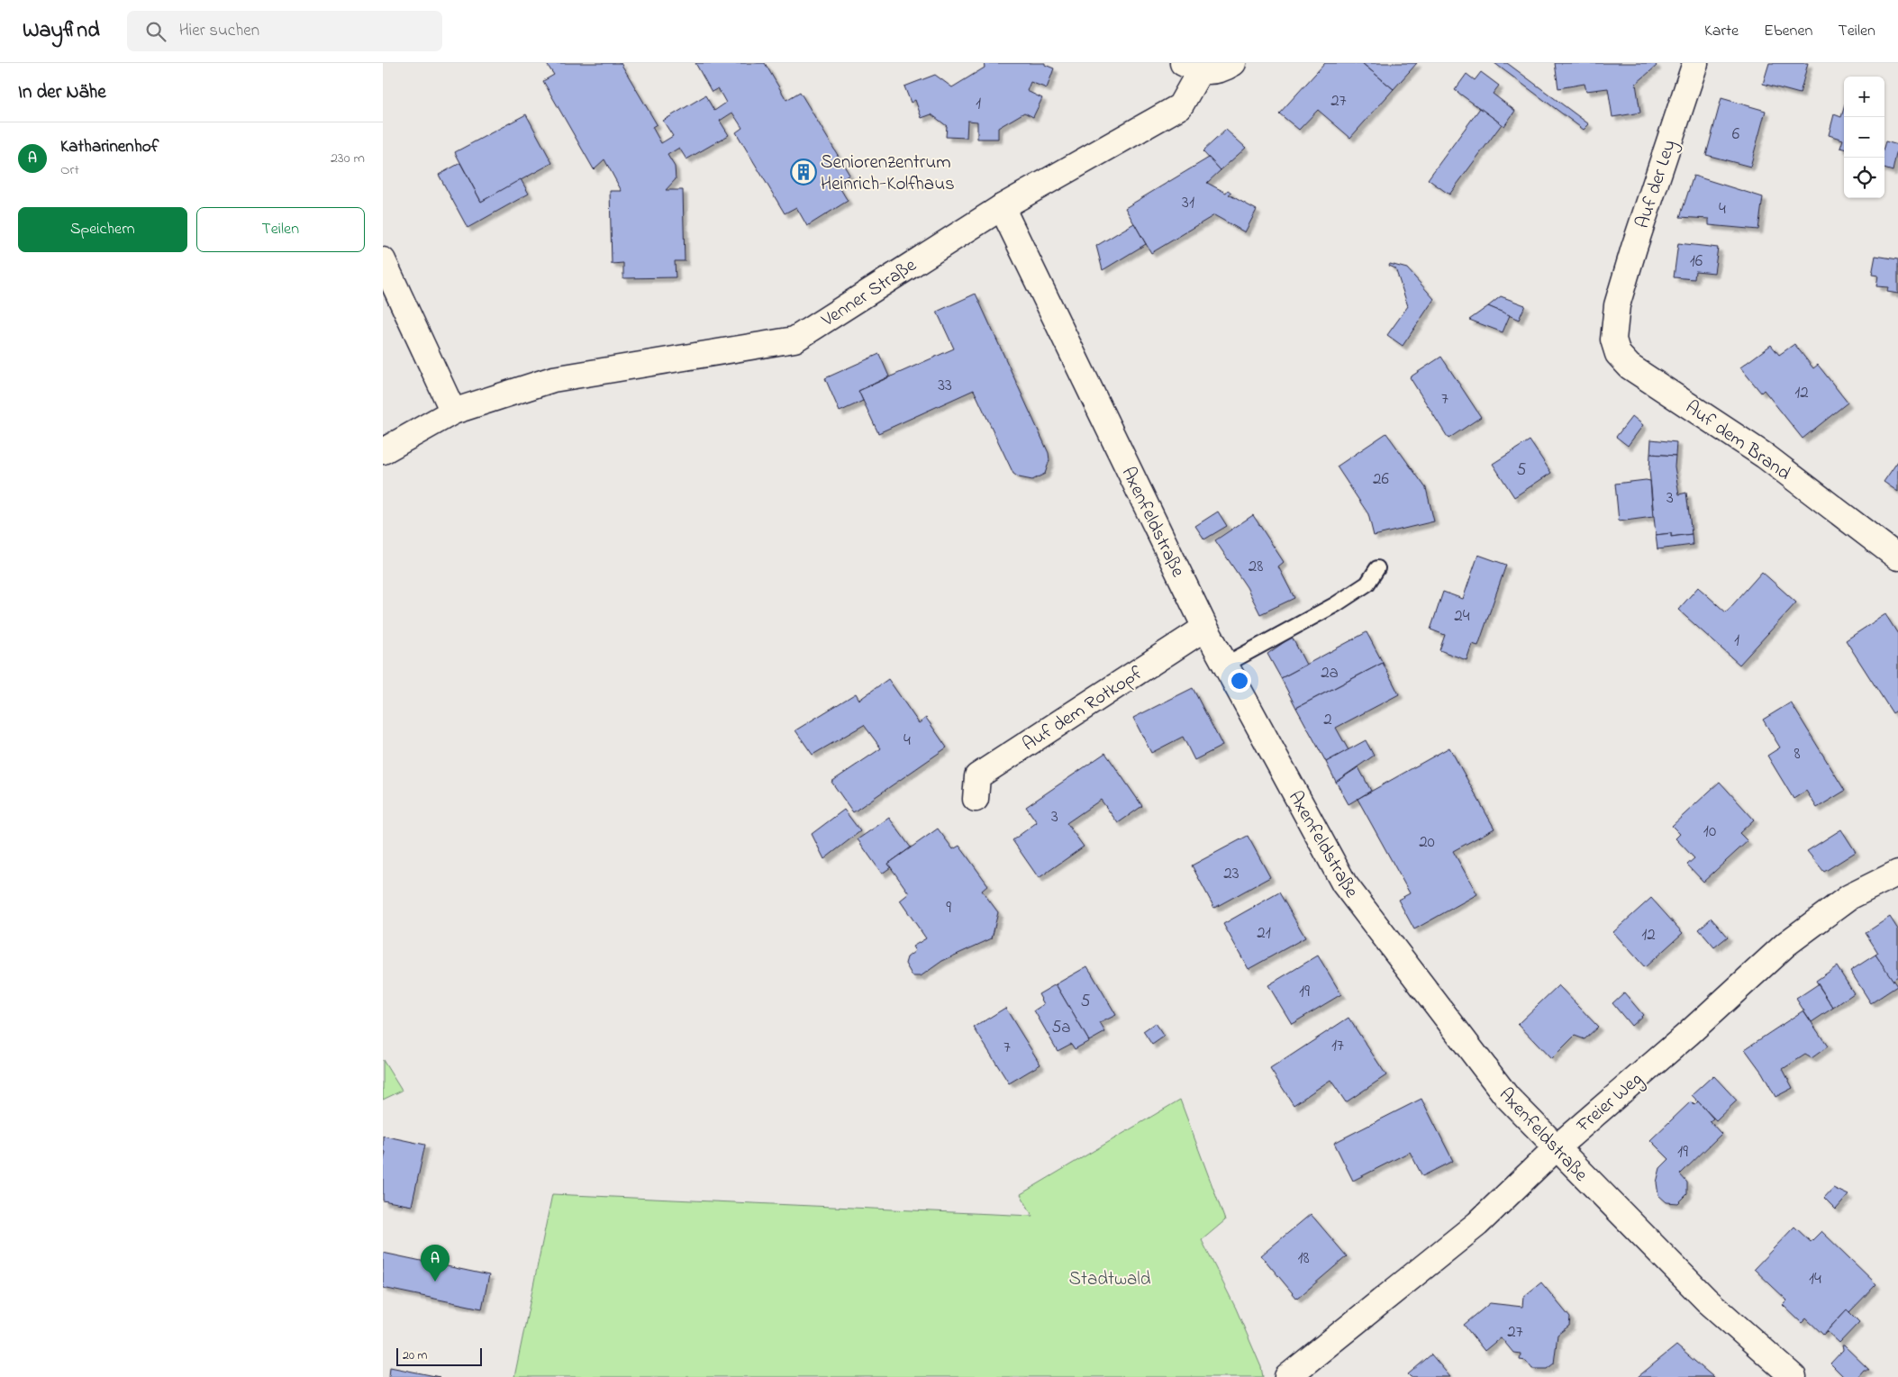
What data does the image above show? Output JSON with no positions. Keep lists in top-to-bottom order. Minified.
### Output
{"streets":{"street":["Auf der Ley","Venner Straße","Auf dem Brand","Axenfeldstraße","Auf dem Rotkopf","Freier Weg"]},"crossings":[["Auf der Ley","Auf dem Brand"],["Venner Straße","Axenfeldstraße"],["Axenfeldstraße","Auf dem Rotkopf"],["Axenfeldstraße","Freier Weg"]],"parks":["Stadtwald"],"places":{"building":["Seniorenzentrum Heinrich-Kolfhaus"]},"house_numbers":["27","1","6","31","4","16","33","12","7","5","26","3","28","24","1","2a","2","4","8","3","10","20","23","9","21","12","19","5","5a","17","7","19","18","14","27"],"scale_bar":"20 m","page":{"header":"Wayfind","search":"Hier suchen","nav":["Karte","Ebenen","Teilen"],"heading":"In der Nähe","map_buttons":["+","−"],"list":[{"mark":"A","name":"Katharinenhof","note":"Ort","value":"230 m"}],"buttons":["Speichern","Teilen"],"pins":"A","scale":"20 m"}}
